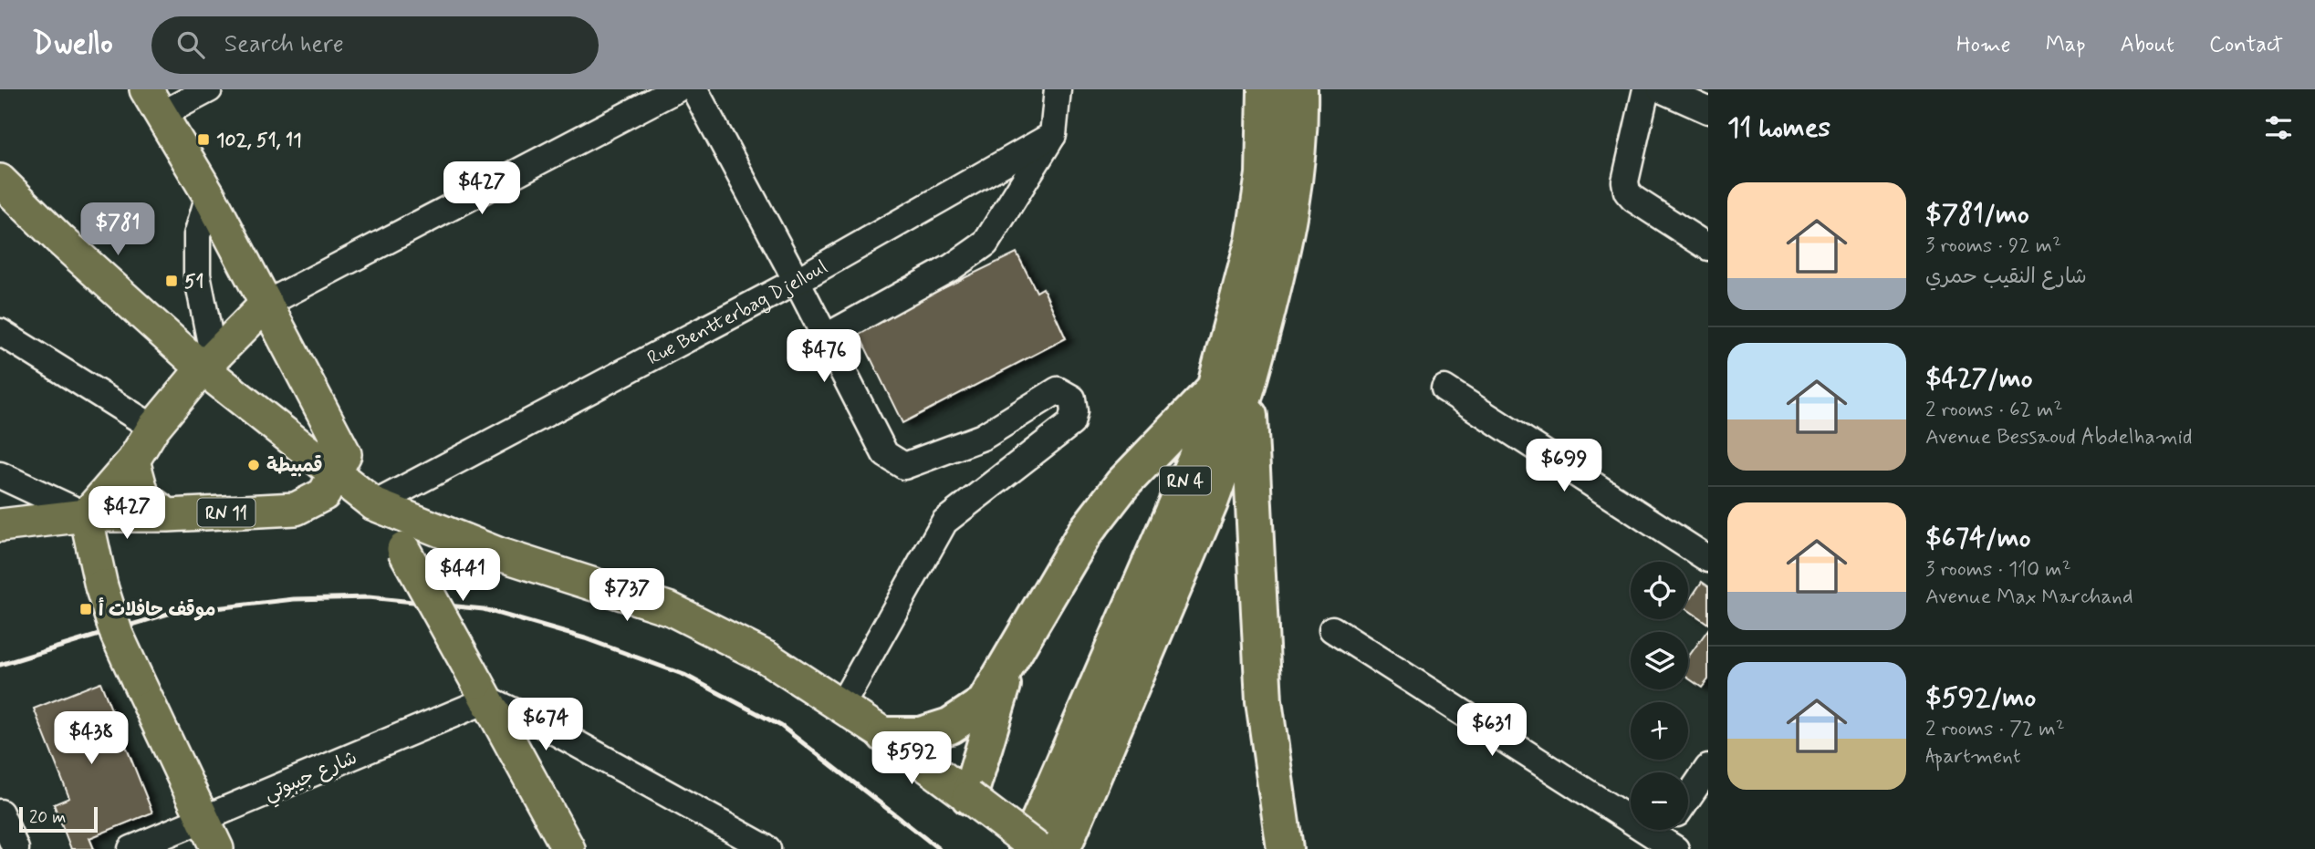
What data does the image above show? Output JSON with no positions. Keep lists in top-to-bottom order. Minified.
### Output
{"streets":{"highway":["RN 4"],"main road":["RN 11"],"street":["Rue Bentterbag Djelloul","شارع جيبوتي"]},"crossings":[["Rue Bentterbag Djelloul","RN 11"]],"places":{"transit":["102, 51, 11","51","موقف حافلات أ"],"other":["قمبيطة"]},"scale_bar":"20 m","page":{"header":"Dwello","search":"Search here","nav":["Home","Map","About","Contact"],"heading":"11 homes","price":["$427","$781","$476","$699","$427","$441","$737","$674","$631","$438","$592"],"list":[{"name":"$781/mo","note":"3 rooms · 92 m² · شارع النقيب حمري"},{"name":"$427/mo","note":"2 rooms · 62 m² · Avenue Bessaoud Abdelhamid"},{"name":"$674/mo","note":"3 rooms · 110 m² · Avenue Max Marchand"},{"name":"$592/mo","note":"2 rooms · 72 m² · Apartment"}],"map_buttons":["+","−"],"scale":"20 m"}}
